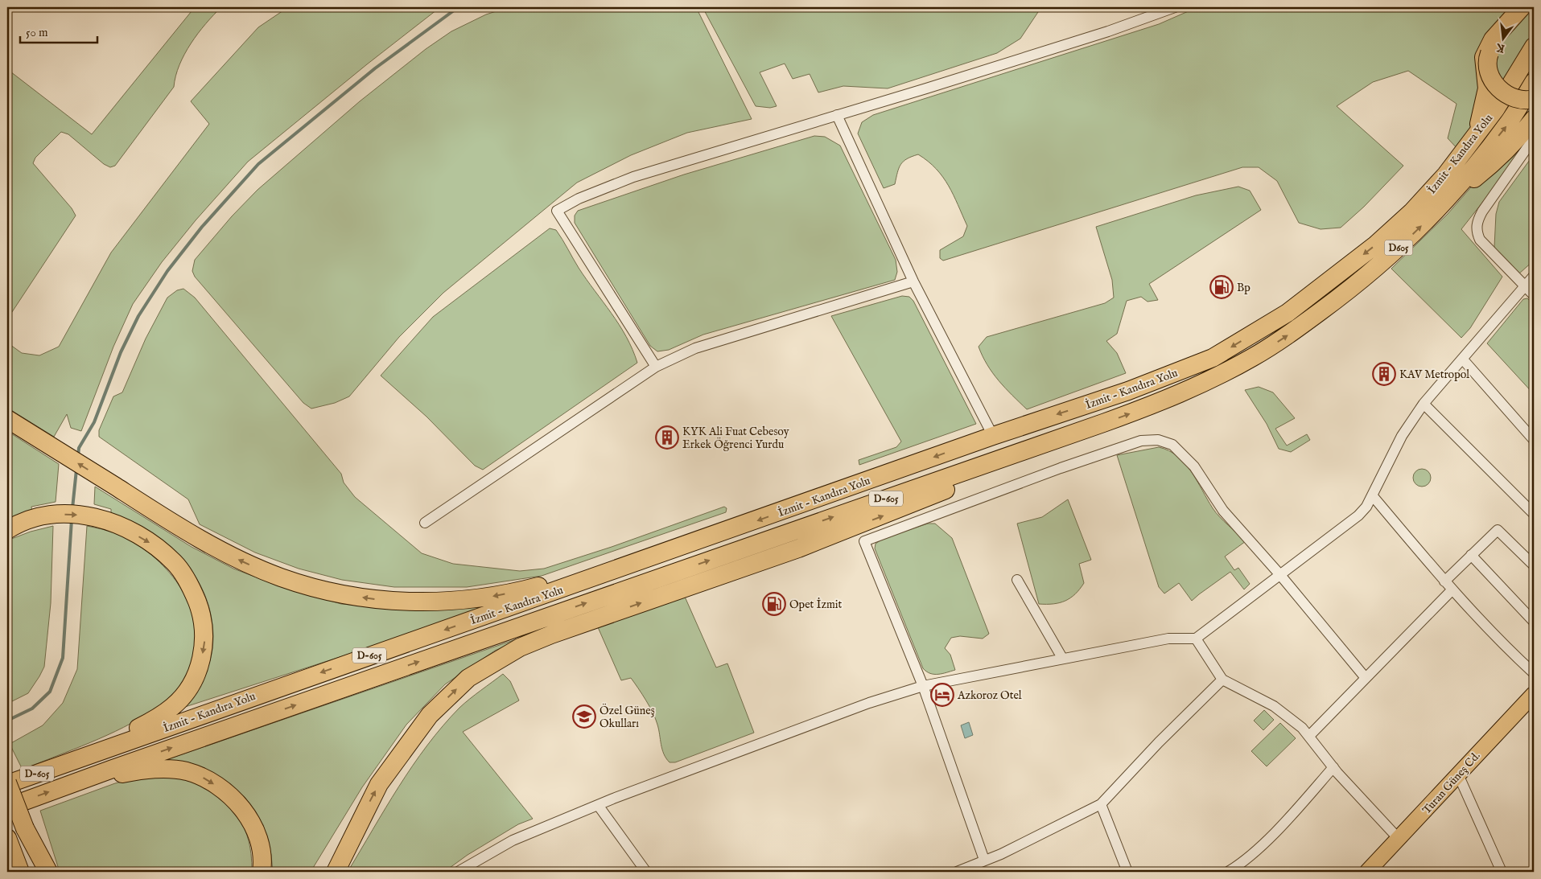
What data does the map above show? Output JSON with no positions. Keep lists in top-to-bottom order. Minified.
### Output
{"streets":{"highway":["İzmit - Kandıra Yolu","D605","D-605"],"main road":["Turan Güneş Cd."]},"places":{"fuel station":["Bp","Opet İzmit"],"building":["KAV Metropol","KYK Ali Fuat Cebesoy Erkek Öğrenci Yurdu"],"hotel":["Azkoroz Otel"],"school or university":["Özel Güneş Okulları"]},"scale_bar":"50 m","north":"bottom"}
